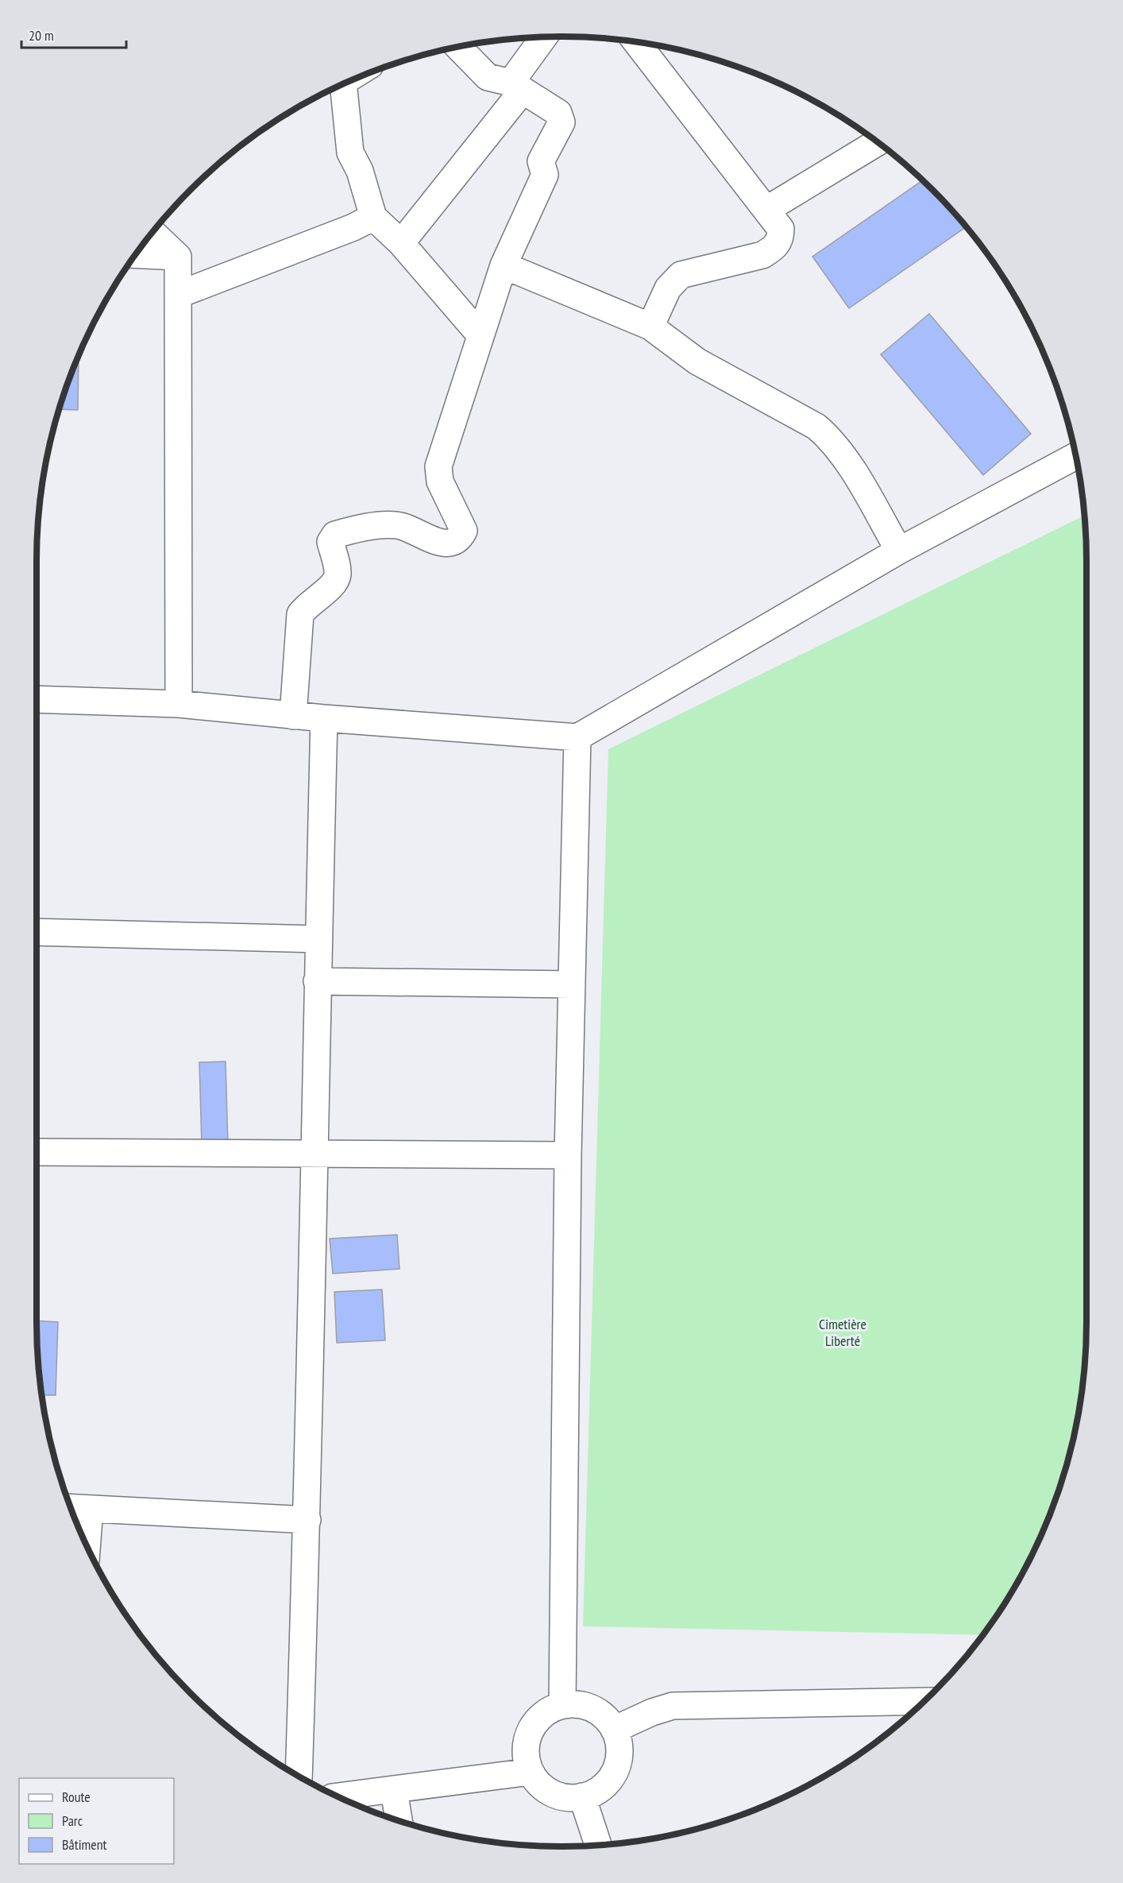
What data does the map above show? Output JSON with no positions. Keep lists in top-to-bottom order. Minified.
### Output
{"parks":["Cimetière Liberté"],"legend":["Route","Parc","Bâtiment"],"scale_bar":"20 m"}
